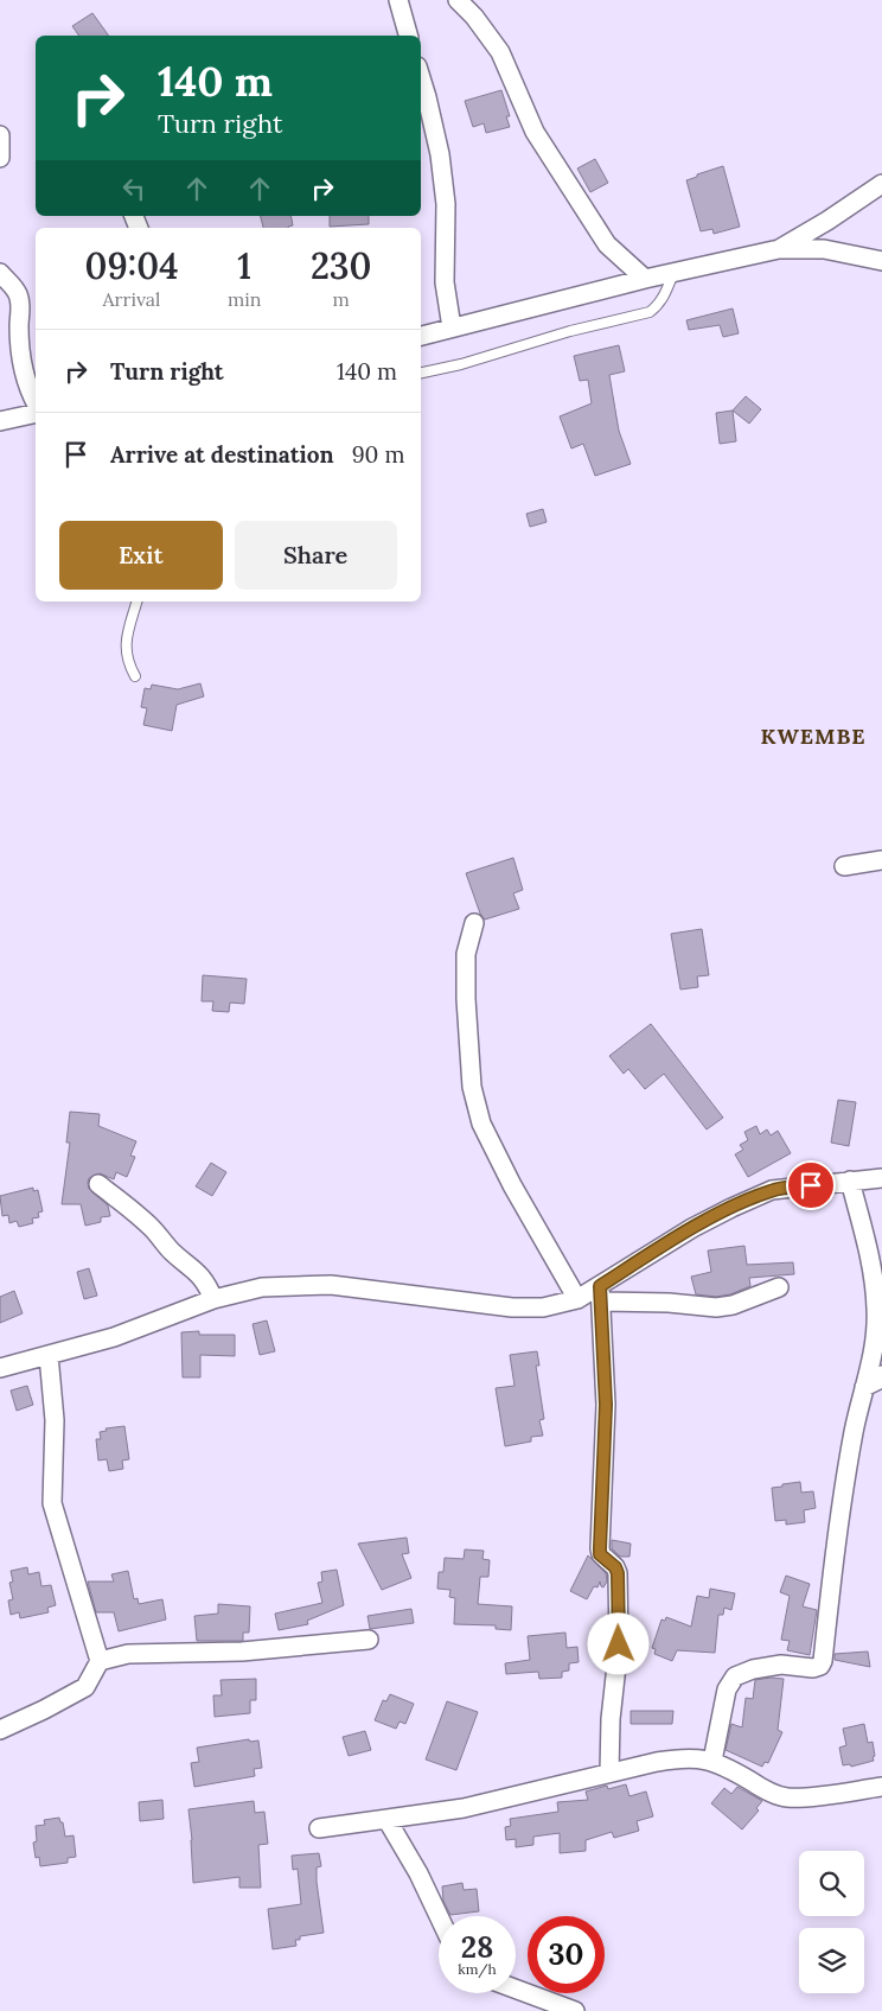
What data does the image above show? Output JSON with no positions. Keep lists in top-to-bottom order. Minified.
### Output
{"districts":["KWEMBE"],"page":{"turn":["140 m","Turn right"],"eta":["09:04","Arrival","1","min","230","m"],"list":[{"name":"Turn right","value":"140 m"},{"name":"Arrive at destination","value":"90 m"}],"buttons":["Exit","Share"],"speed":"28 km/h","limit":"30"}}
